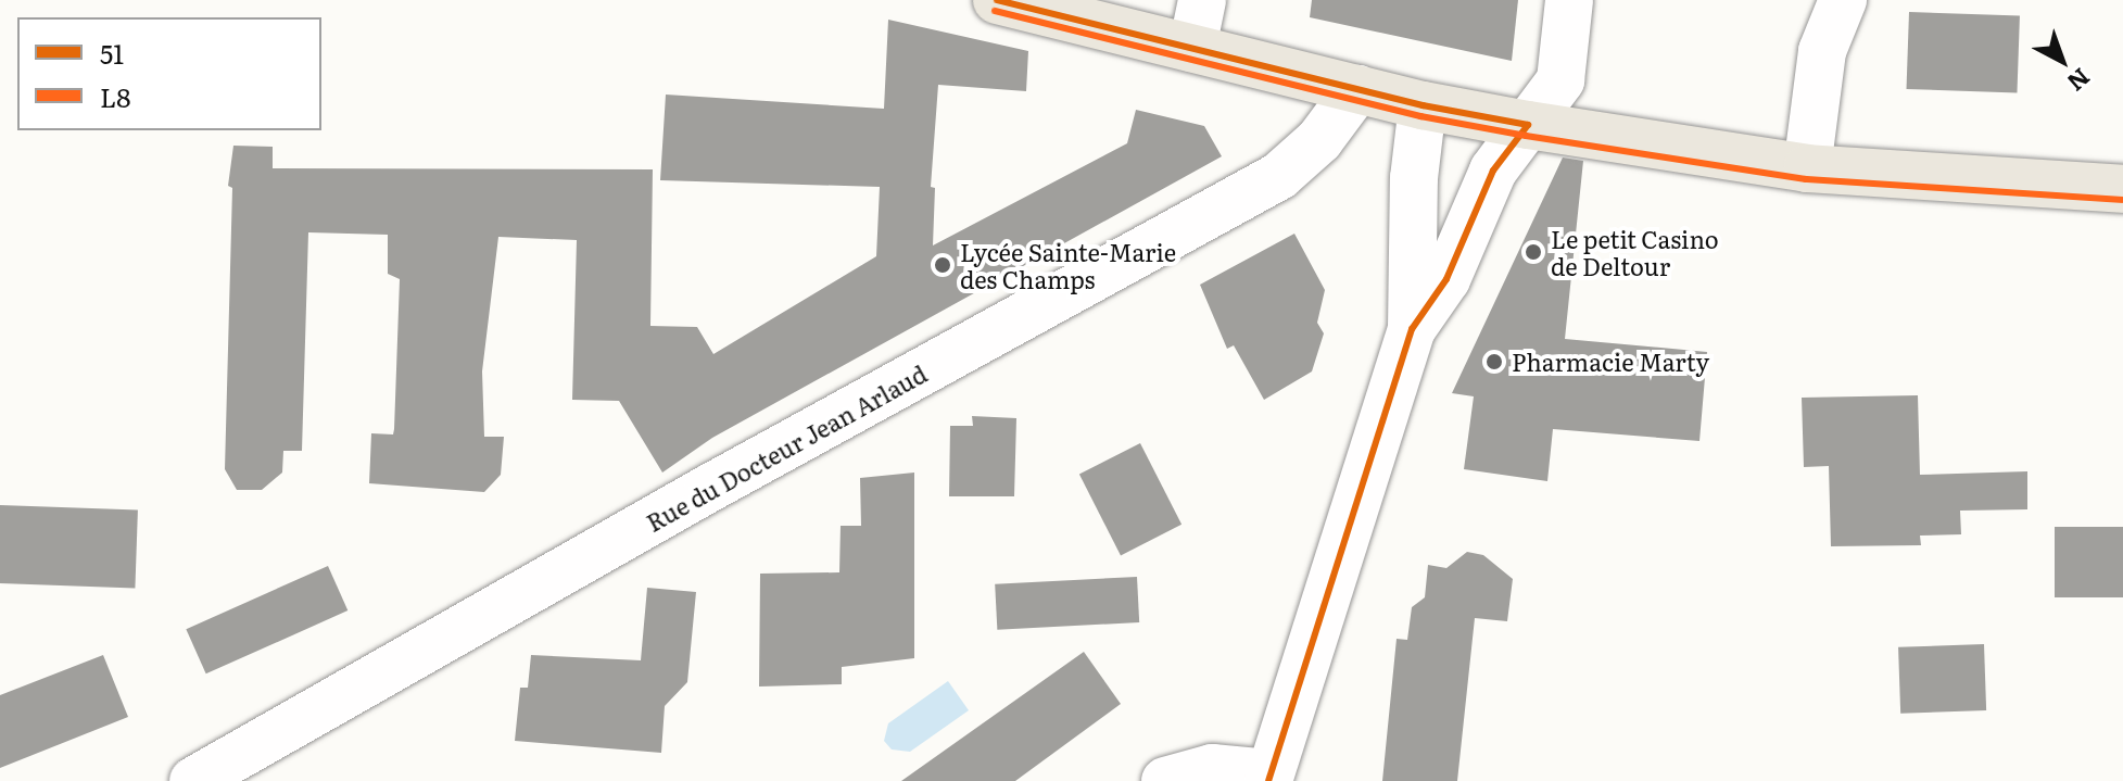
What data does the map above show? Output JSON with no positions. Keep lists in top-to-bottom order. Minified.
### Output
{"streets":{"street":["Rue du Docteur Jean Arlaud"]},"places":["Le petit Casino de Deltour","Lycée Sainte-Marie des Champs","Pharmacie Marty"],"lines":["transit line 51","transit line L8"],"legend":["51","L8"],"north":"bottom right"}
